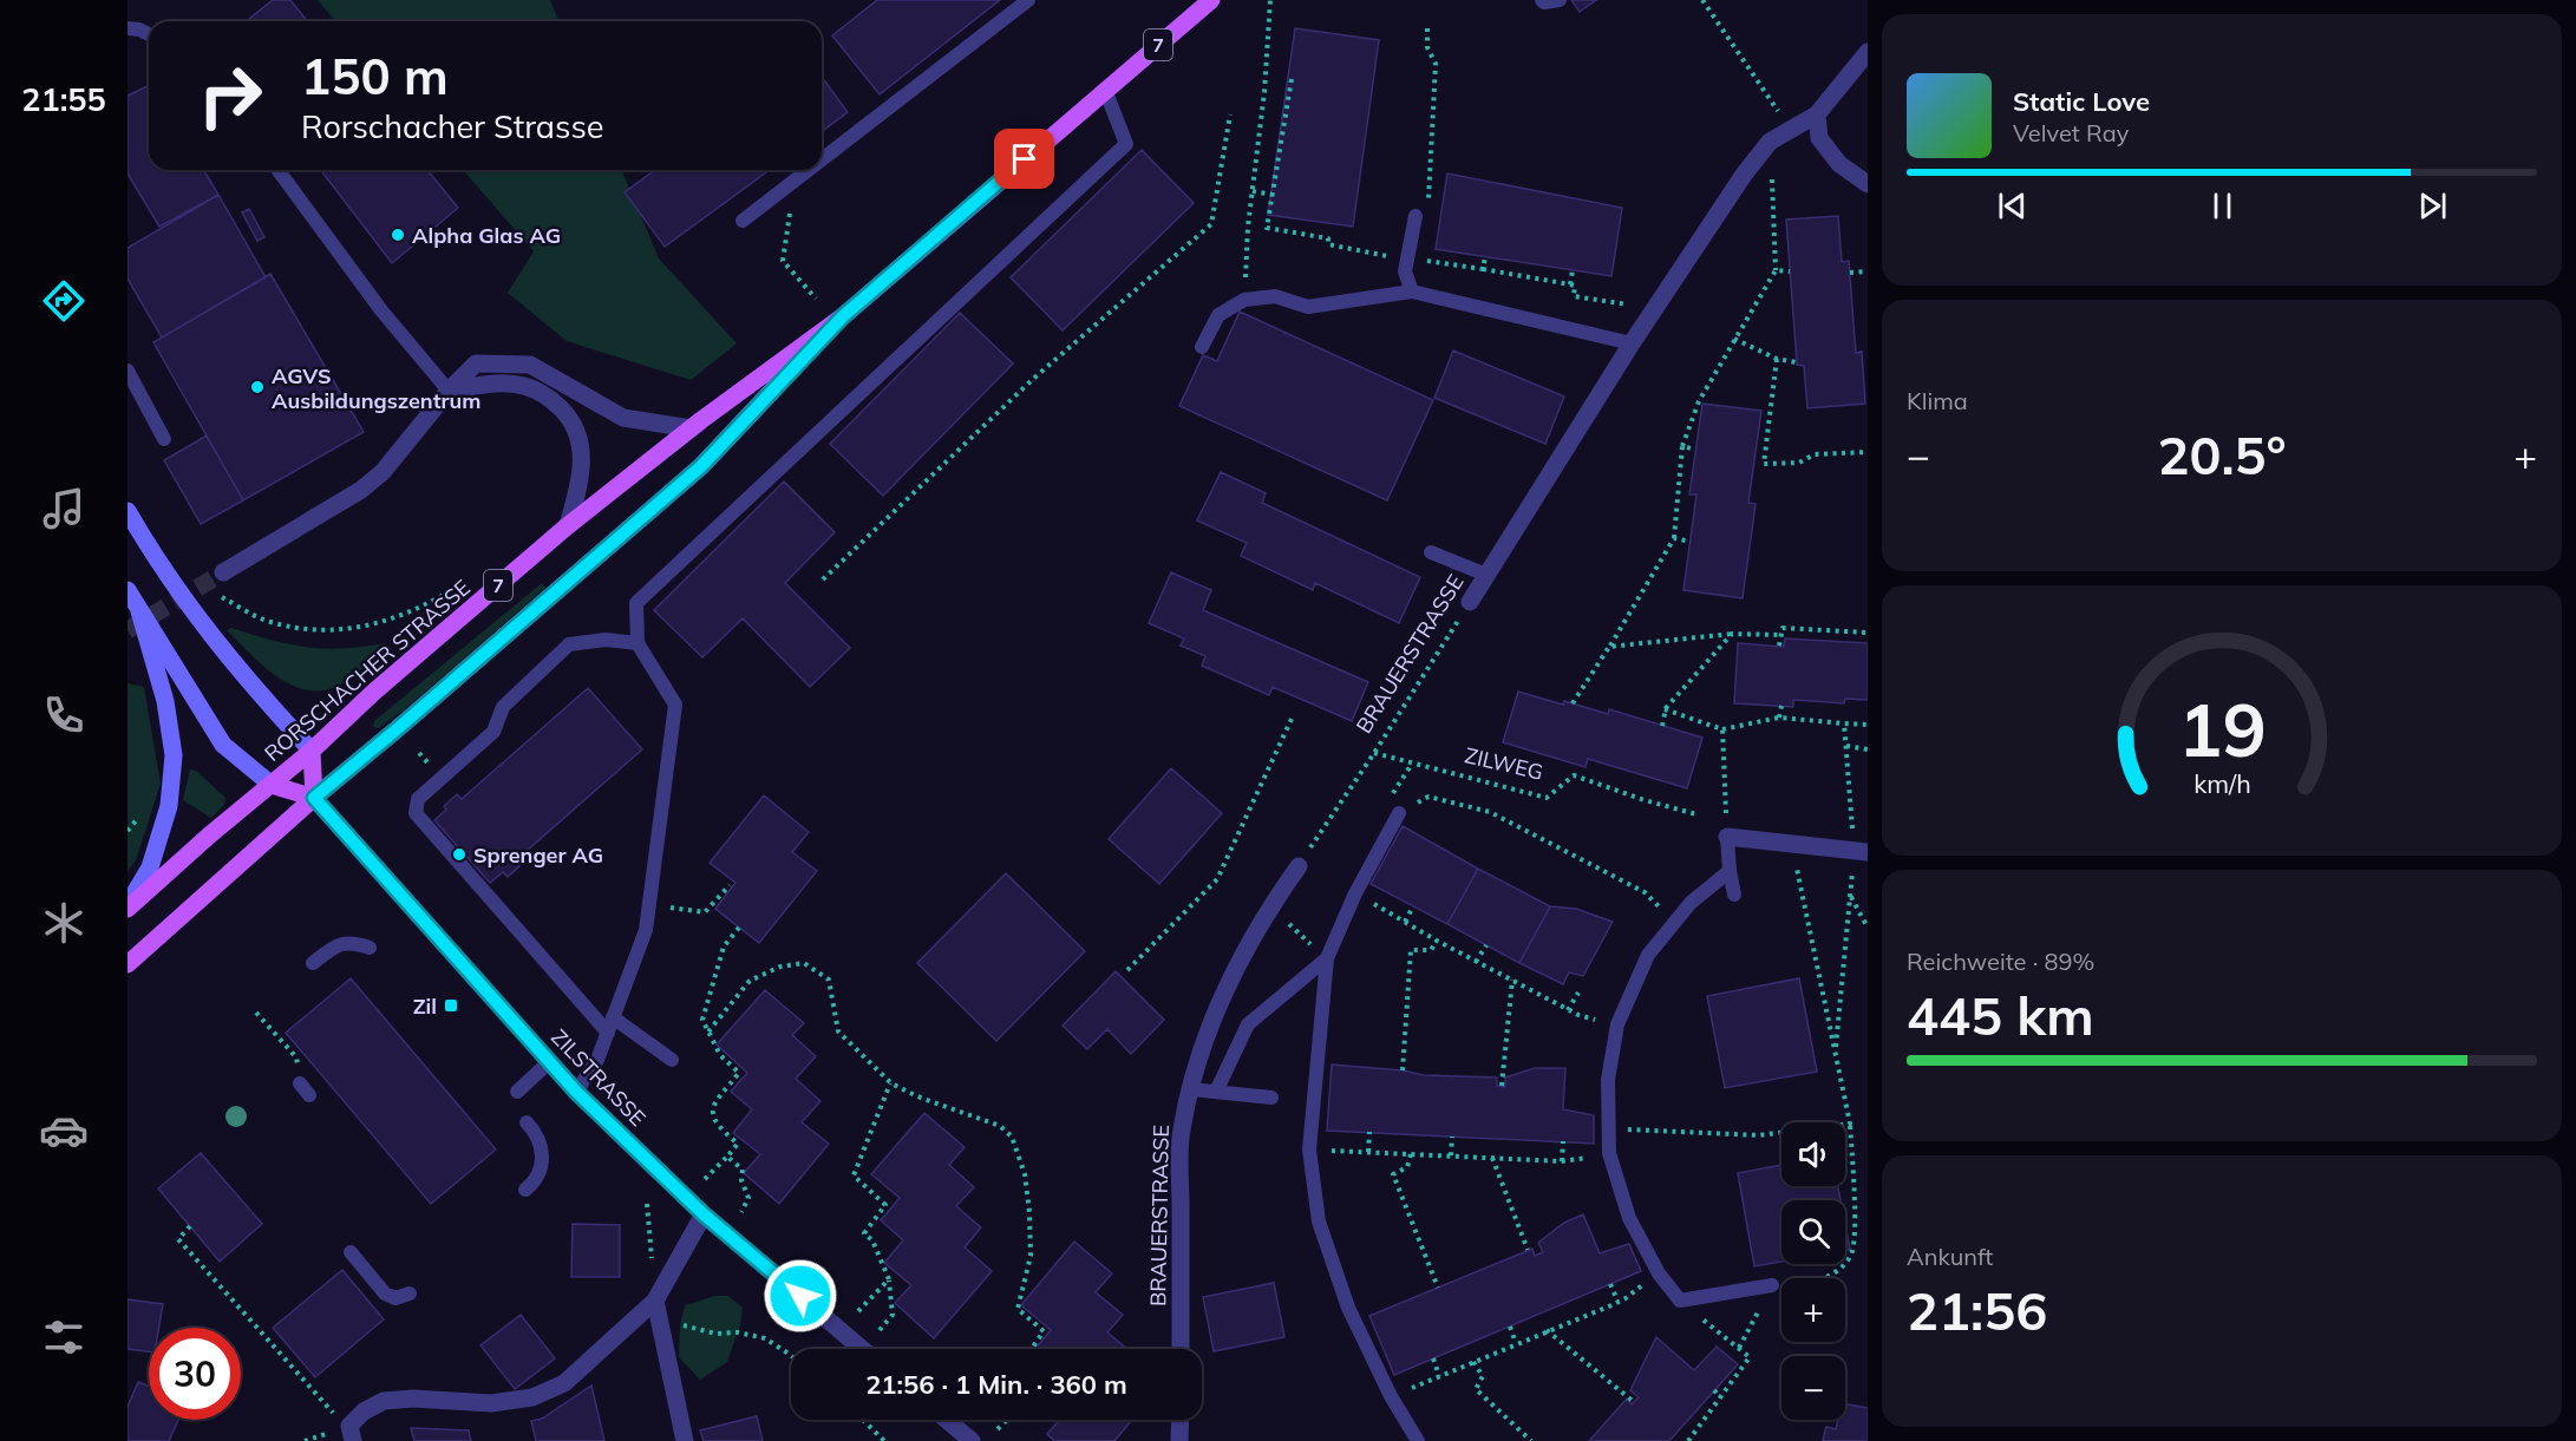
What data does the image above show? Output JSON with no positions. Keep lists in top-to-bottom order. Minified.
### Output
{"streets":{"main road":["7","RORSCHACHER STRASSE"],"street":["BRAUERSTRASSE","ZILSTRASSE"],"path":["ZILWEG"]},"crossings":[["BRAUERSTRASSE","ZILWEG"],["RORSCHACHER STRASSE","ZILSTRASSE"]],"places":{"other":["Alpha Glas AG","AGVS Ausbildungszentrum","Sprenger AG"],"transit":["Zil"]},"page":{"tabs":"21:55","turn":["150 m","Rorschacher Strasse"],"song":["Static Love","Velvet Ray"],"tile":["Klima",["Reichweite · 89%","445 km"],["Ankunft","21:56"]],"heat":["−","20.5°","+"],"map_buttons":["+","−"],"limit":"30","trip":"21:56 · 1 Min. · 360 m","gauge":["19","km/h"]}}
